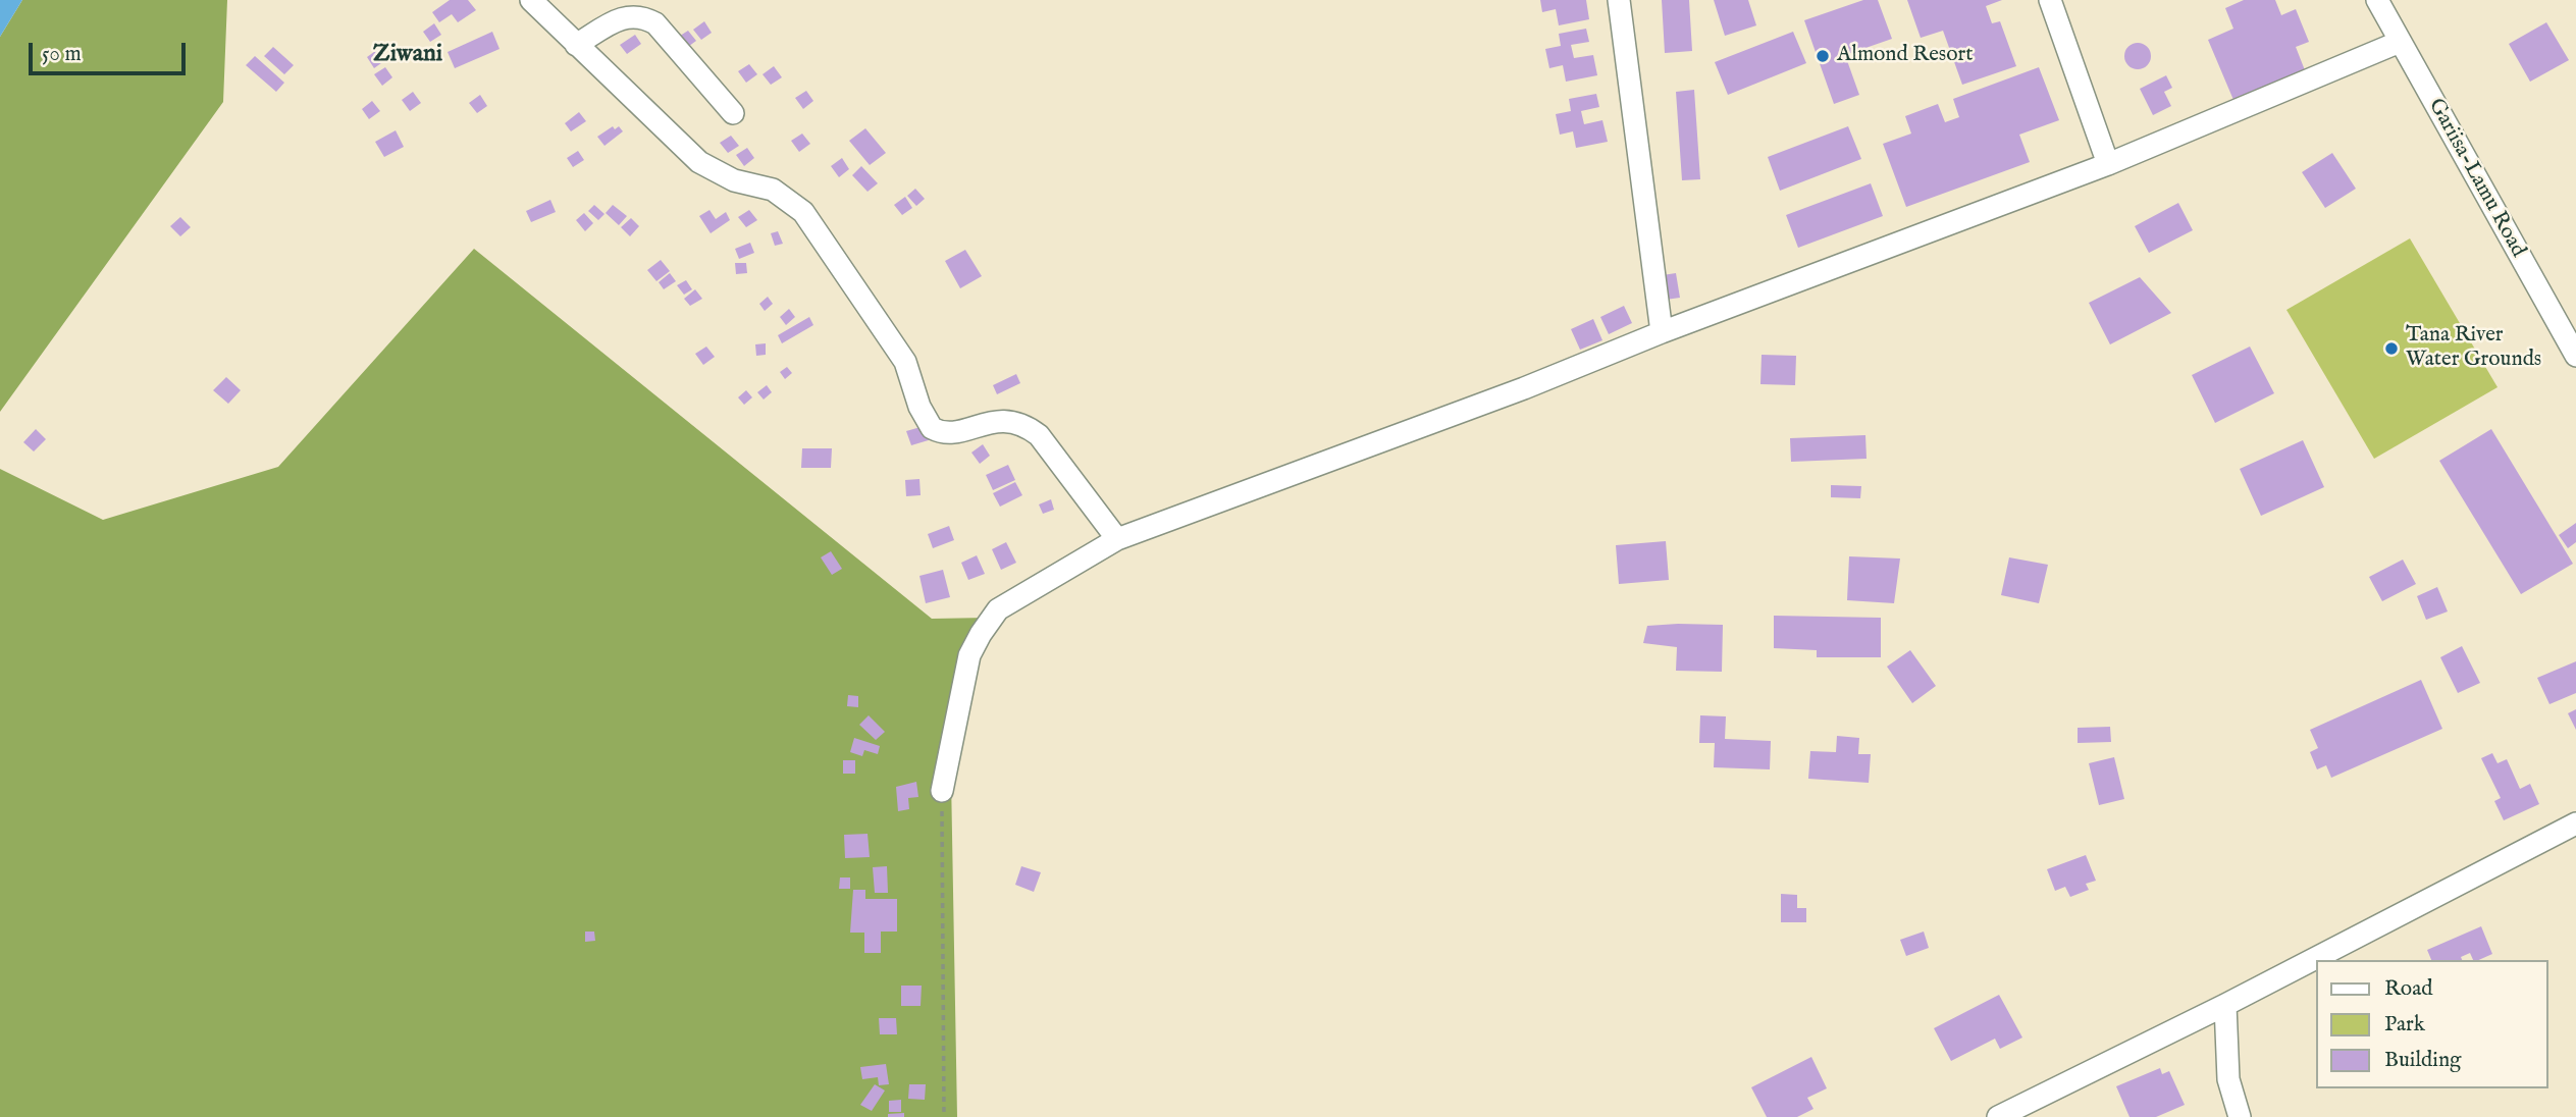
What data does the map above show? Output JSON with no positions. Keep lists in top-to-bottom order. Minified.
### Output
{"streets":{"street":["Gariisa-Lamu Road"]},"districts":["Ziwani"],"places":["Almond Resort","Tana River Water Grounds"],"legend":["Road","Park","Building"],"scale_bar":"50 m"}
